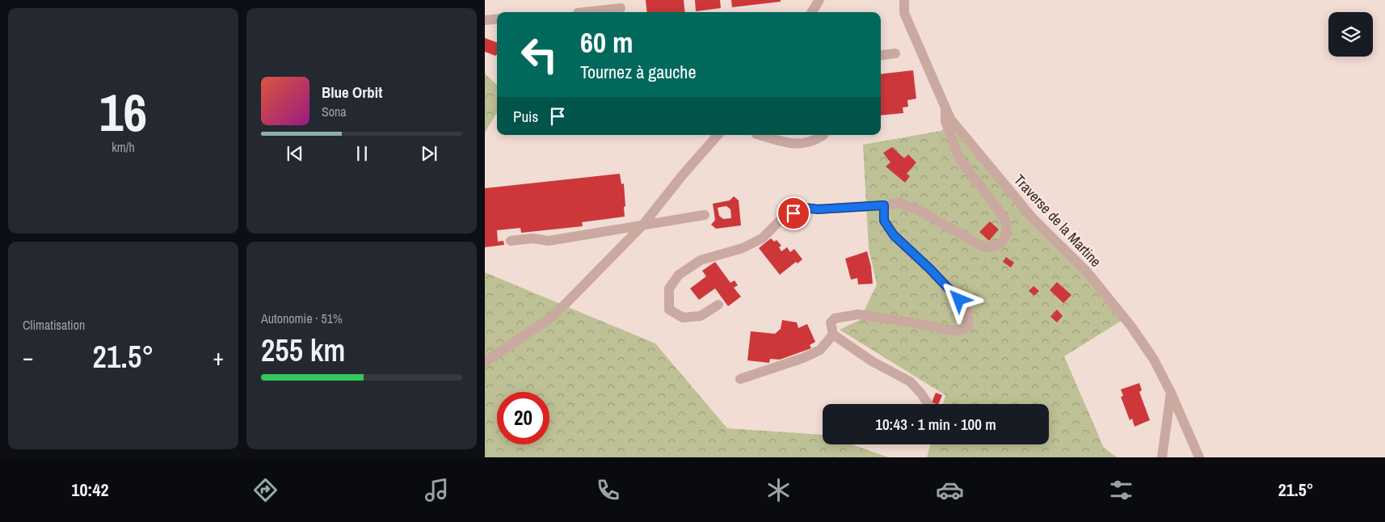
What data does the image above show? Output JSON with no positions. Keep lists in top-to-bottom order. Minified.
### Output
{"streets":{"street":["Traverse de la Martine"]},"page":{"tile":[["16","km/h"],"Climatisation",["Autonomie · 51%","255 km"]],"turn":["60 m","Tournez à gauche"],"song":["Blue Orbit","Sona"],"then":"Puis","heat":["−","21.5°","+"],"limit":"20","trip":"10:43 · 1 min · 100 m","tabs":["10:42","21.5°"]}}
